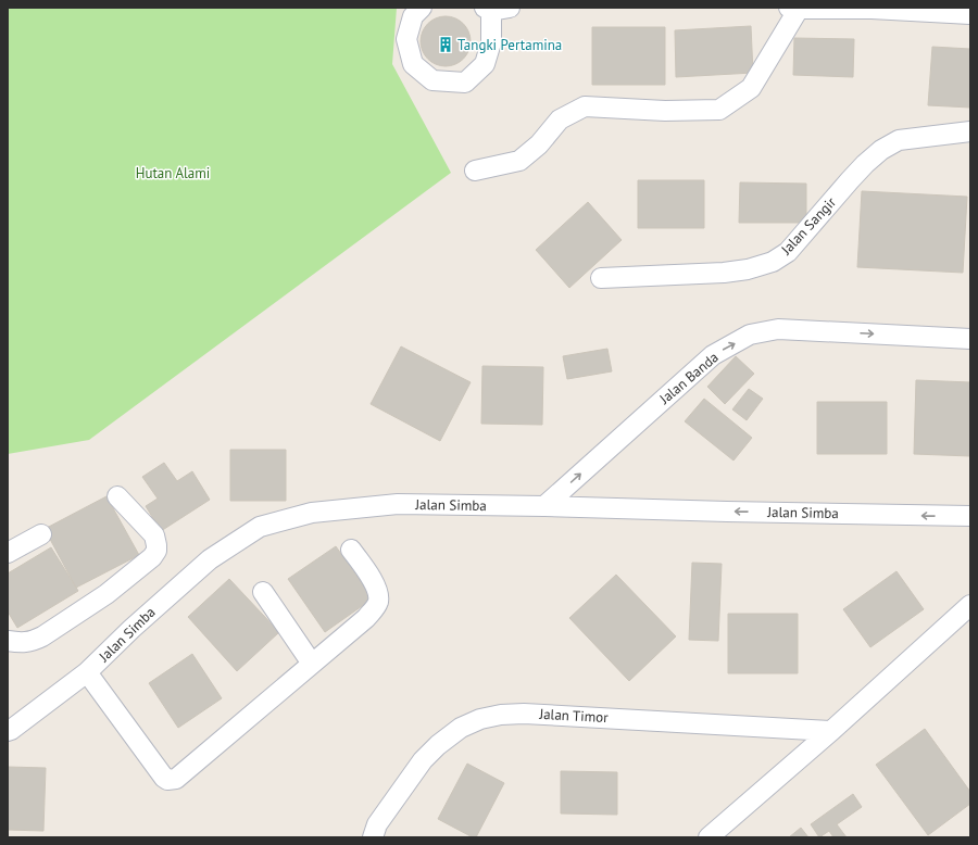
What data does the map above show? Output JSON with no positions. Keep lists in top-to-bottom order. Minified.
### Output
{"streets":{"street":["Jalan Sangir","Jalan Banda","Jalan Simba","Jalan Timor"]},"crossings":[["Jalan Banda","Jalan Simba"]],"one_way":["Jalan Banda","Jalan Simba"],"parks":["Hutan Alami"],"places":{"building":["Tangki Pertamina"]}}
